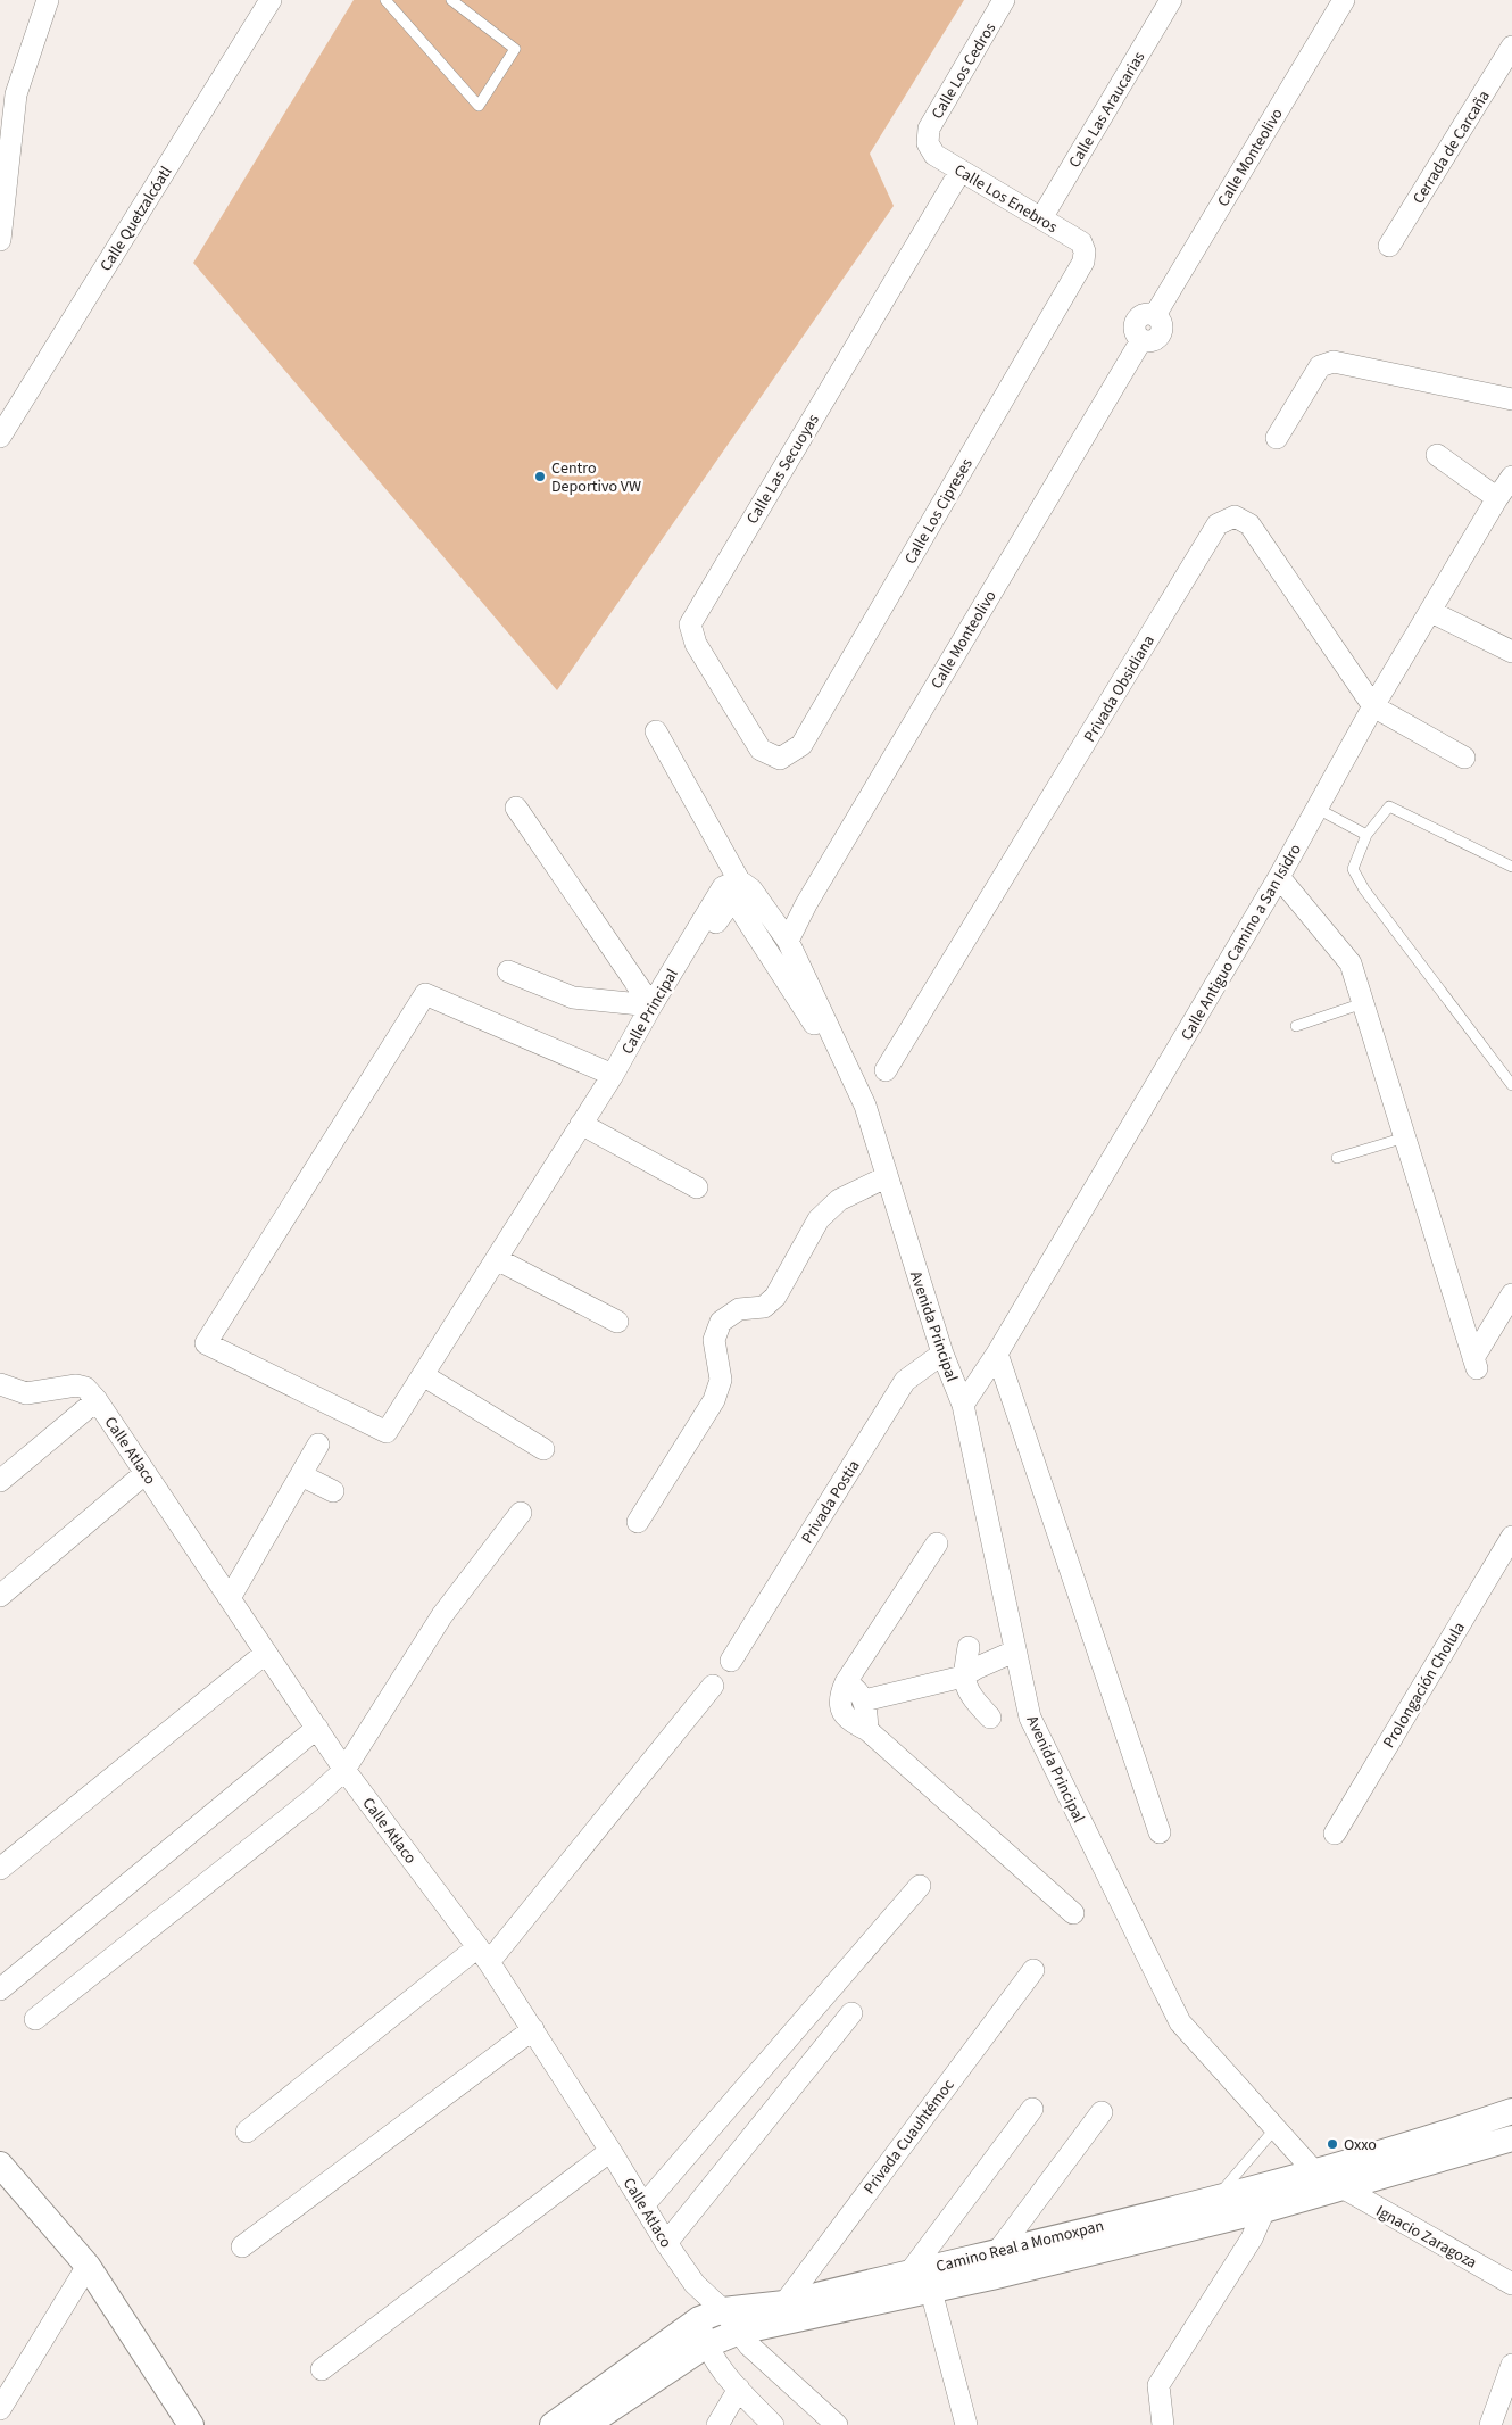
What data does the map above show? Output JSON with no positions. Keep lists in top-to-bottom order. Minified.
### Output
{"streets":{"street":["Calle Los Cedros","Calle Las Araucarias","Cerrada de Carcaña","Calle Monteolivo","Calle Los Enebros","Calle Quetzalcóatl","Calle Las Secuoyas","Calle Los Cipreses","Privada Obsidiana","Calle Antiguo Camino a San Isidro","Calle Principal","Avenida Principal","Calle Atlaco","Privada Postia","Prolongación Cholula","Privada Cuauhtémoc","Ignacio Zaragoza","Camino Real a Momoxpan"]},"crossings":[["Calle Los Cedros","Calle Los Enebros"],["Calle Las Araucarias","Calle Los Enebros"],["Calle Los Enebros","Calle Las Secuoyas"],["Calle Los Enebros","Calle Los Cipreses"],["Calle Las Secuoyas","Calle Los Cipreses"],["Privada Obsidiana","Calle Antiguo Camino a San Isidro"],["Calle Antiguo Camino a San Isidro","Avenida Principal"],["Avenida Principal","Privada Postia"],["Avenida Principal","Ignacio Zaragoza"],["Avenida Principal","Camino Real a Momoxpan"],["Calle Atlaco","Camino Real a Momoxpan"],["Privada Cuauhtémoc","Camino Real a Momoxpan"],["Ignacio Zaragoza","Camino Real a Momoxpan"]],"places":["Centro Deportivo VW","Oxxo"]}
